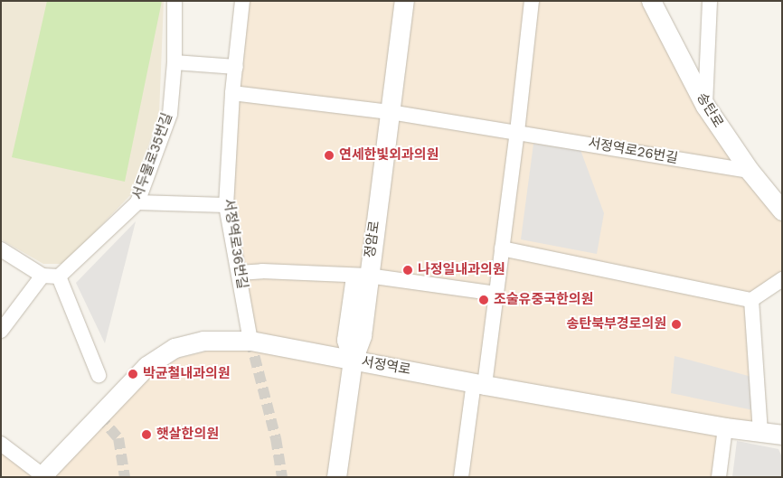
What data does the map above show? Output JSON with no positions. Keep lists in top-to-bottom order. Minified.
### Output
{"streets":{"street":["송탄로","서정역로26번길","서두물로35번길","정암로","서정역로36번길","서정역로"]},"crossings":[["송탄로","서정역로26번길"],["서정역로26번길","정암로"],["정암로","서정역로"],["서정역로36번길","서정역로"]],"places":["연세한빛외과의원","나정일내과의원","조술유중국한의원","송탄북부경로의원","박균철내과의원","햇살한의원"]}
